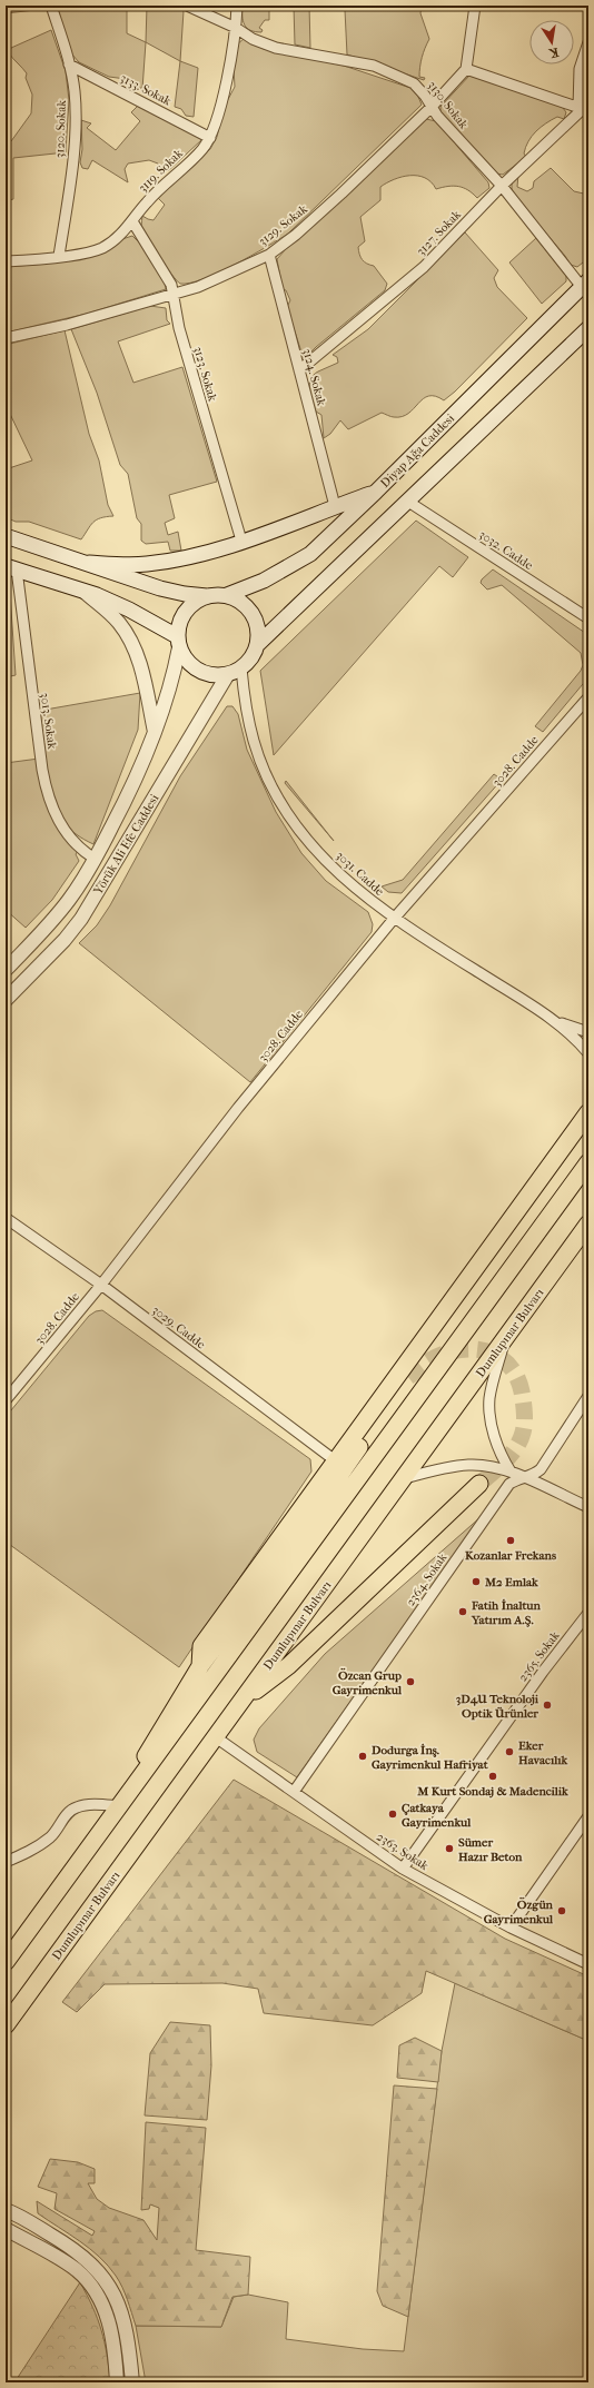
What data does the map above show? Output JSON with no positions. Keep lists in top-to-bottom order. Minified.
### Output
{"streets":{"highway":["Dumlupınar Bulvarı"],"main road":["Diyap Ağa Caddesi"],"street":["3133. Sokak","3130. Sokak","3120. Sokak","3119. Sokak","3129. Sokak","3127. Sokak","3123. Sokak","3124. Sokak","3032. Cadde","3013. Sokak","3028. Cadde","Yörük Ali Efe Caddesi","3031. Cadde","3029. Cadde","2364. Sokak","2365. Sokak","2363. Sokak"]},"crossings":[["3133. Sokak","3120. Sokak"],["3133. Sokak","3119. Sokak"],["3130. Sokak","3119. Sokak"],["3130. Sokak","3129. Sokak"],["3130. Sokak","3127. Sokak"],["3130. Sokak","Diyap Ağa Caddesi"],["3120. Sokak","3119. Sokak"],["3119. Sokak","3123. Sokak"],["3129. Sokak","3123. Sokak"],["3129. Sokak","3124. Sokak"],["3127. Sokak","3124. Sokak"],["Diyap Ağa Caddesi","Yörük Ali Efe Caddesi"],["Diyap Ağa Caddesi","3031. Cadde"],["3013. Sokak","Yörük Ali Efe Caddesi"],["3028. Cadde","3031. Cadde"],["3028. Cadde","3029. Cadde"],["Yörük Ali Efe Caddesi","3031. Cadde"],["Dumlupınar Bulvarı","2363. Sokak"],["2364. Sokak","2363. Sokak"],["2365. Sokak","2363. Sokak"]],"places":["Kozanlar Frekans","M2 Emlak","Fatih İnaltun Yatırım A.Ş.","Özcan Grup Gayrimenkul","3D4U Teknoloji Optik Ürünler","Eker Havacılık","Dodurga İnş. Gayrimenkul Hafriyat","M Kurt Sondaj & Madencilik","Çatkaya Gayrimenkul","Sümer Hazır Beton","Özgün Gayrimenkul"],"north":"bottom"}
